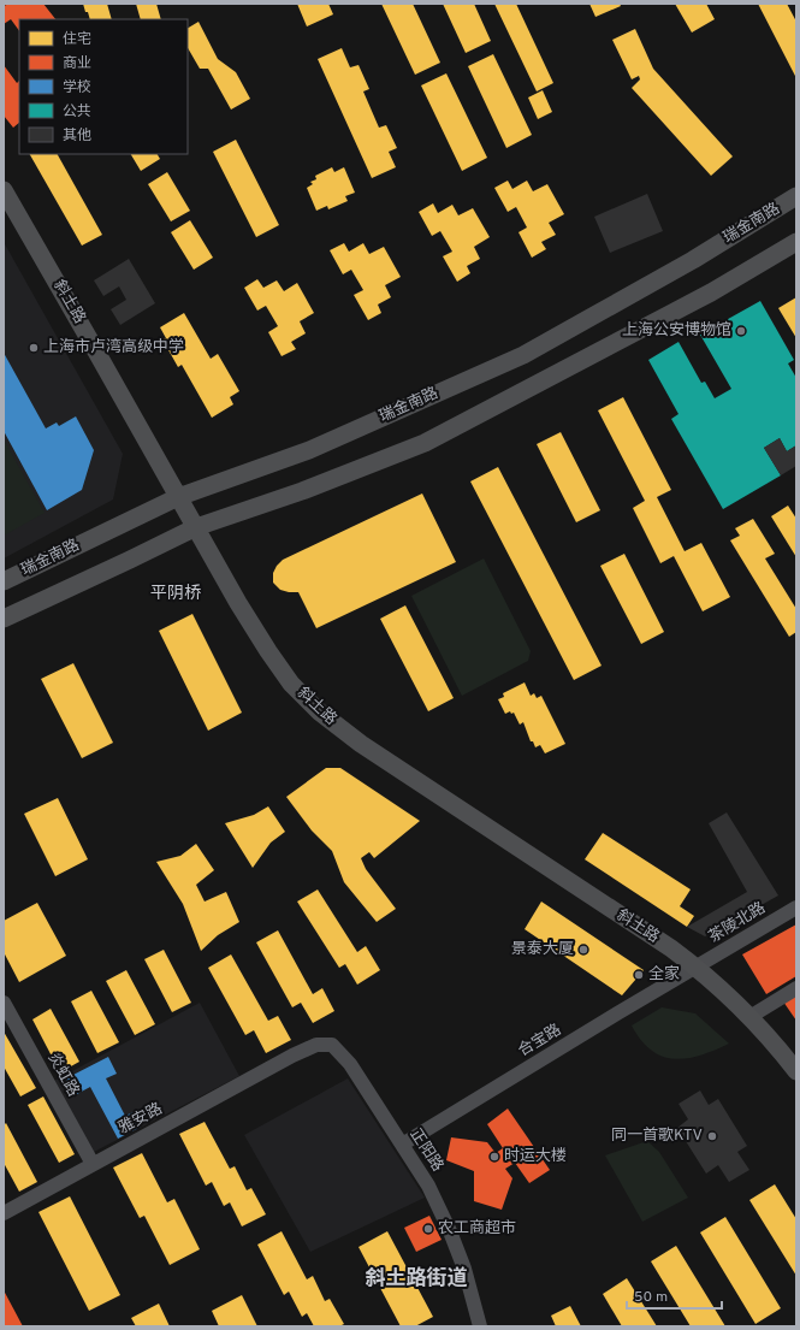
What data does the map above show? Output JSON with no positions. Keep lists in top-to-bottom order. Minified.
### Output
{"streets":{"main road":["瑞金南路","斜土路"],"street":["茶陵北路","合宝路","炎虹路","雅安路","正阳路"]},"crossings":[["瑞金南路","斜土路"],["斜土路","茶陵北路"],["斜土路","合宝路"],["茶陵北路","合宝路"],["合宝路","正阳路"],["炎虹路","雅安路"],["雅安路","正阳路"]],"districts":["平阴桥","斜土路街道"],"places":["上海公安博物馆","上海市卢湾高级中学","景泰大厦","全家","同一首歌KTV","时运大楼","农工商超市"],"legend":["住宅","商业","学校","公共","其他"],"scale_bar":"50 m"}
